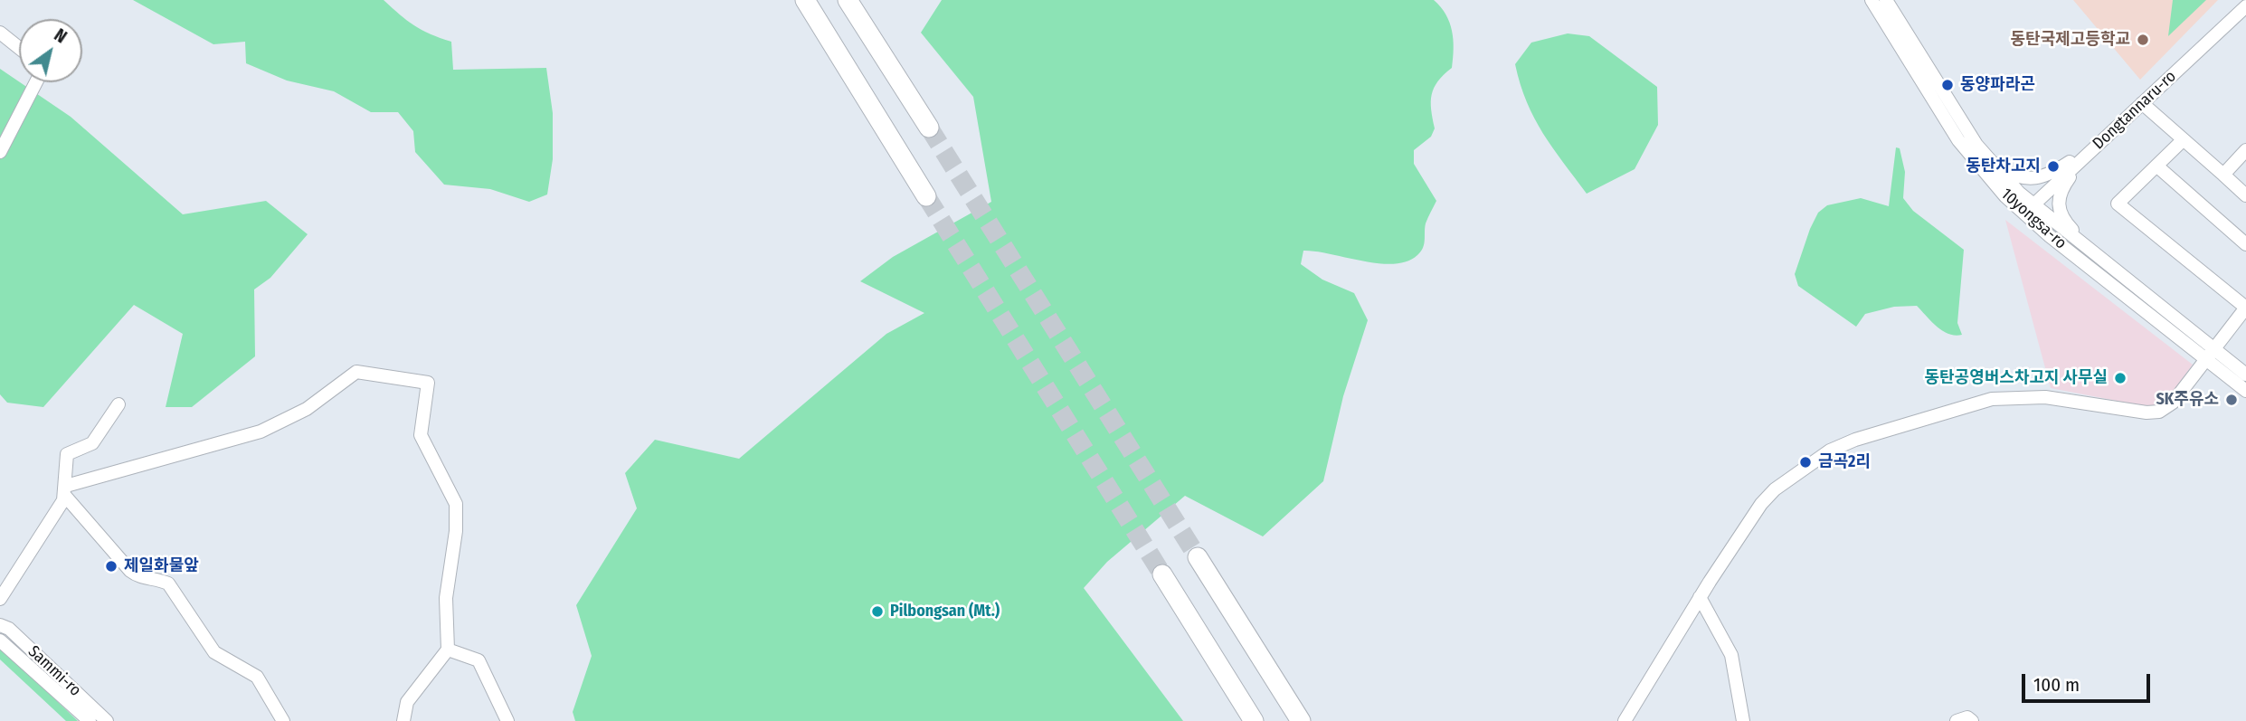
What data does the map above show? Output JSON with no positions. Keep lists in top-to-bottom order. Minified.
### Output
{"streets":{"street":["Dongtannaru-ro","10yongsa-ro","Sammi-ro"]},"crossings":[["Dongtannaru-ro","10yongsa-ro"]],"places":["동탄국제고등학교","동양파라곤","동탄차고지","동탄공영버스차고지 사무실","SK주유소","금곡2리","제일화물앞","Pilbongsan (Mt.)"],"scale_bar":"100 m","north":"top right"}
